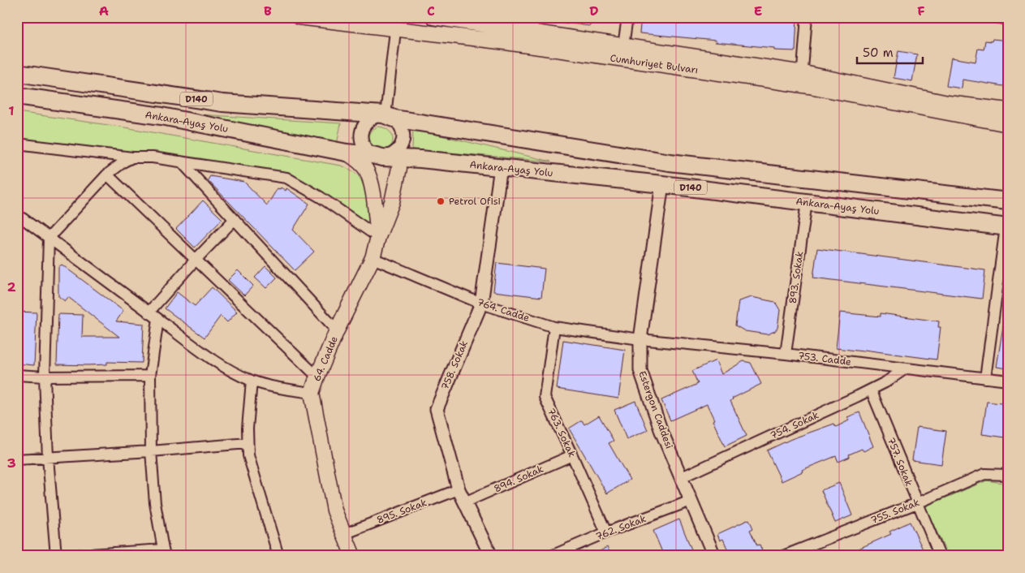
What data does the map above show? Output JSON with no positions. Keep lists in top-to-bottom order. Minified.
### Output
{"streets":{"highway":["D140","Ankara-Ayaş Yolu"],"main road":["Cumhuriyet Bulvarı","64. Cadde"],"street":["893. Sokak","764. Cadde","753. Cadde","758. Sokak","Estergon Caddesi","754. Sokak","763. Sokak","757. Sokak","894. Sokak","895. Sokak","755. Sokak","762. Sokak"]},"crossings":[["D140","Ankara-Ayaş Yolu"],["D140","64. Cadde"],["Ankara-Ayaş Yolu","893. Sokak"],["Ankara-Ayaş Yolu","64. Cadde"],["Ankara-Ayaş Yolu","758. Sokak"],["Ankara-Ayaş Yolu","Estergon Caddesi"],["893. Sokak","753. Cadde"],["764. Cadde","64. Cadde"],["764. Cadde","753. Cadde"],["764. Cadde","758. Sokak"],["764. Cadde","Estergon Caddesi"],["764. Cadde","763. Sokak"],["64. Cadde","895. Sokak"],["753. Cadde","Estergon Caddesi"],["753. Cadde","754. Sokak"],["758. Sokak","894. Sokak"],["758. Sokak","895. Sokak"],["Estergon Caddesi","754. Sokak"],["Estergon Caddesi","762. Sokak"],["754. Sokak","757. Sokak"],["763. Sokak","894. Sokak"],["763. Sokak","762. Sokak"],["757. Sokak","755. Sokak"]],"places":["Petrol Ofisi"],"scale_bar":"50 m","grid":{"columns":["A","B","C","D","E","F"],"rows":["1","2","3"]}}
